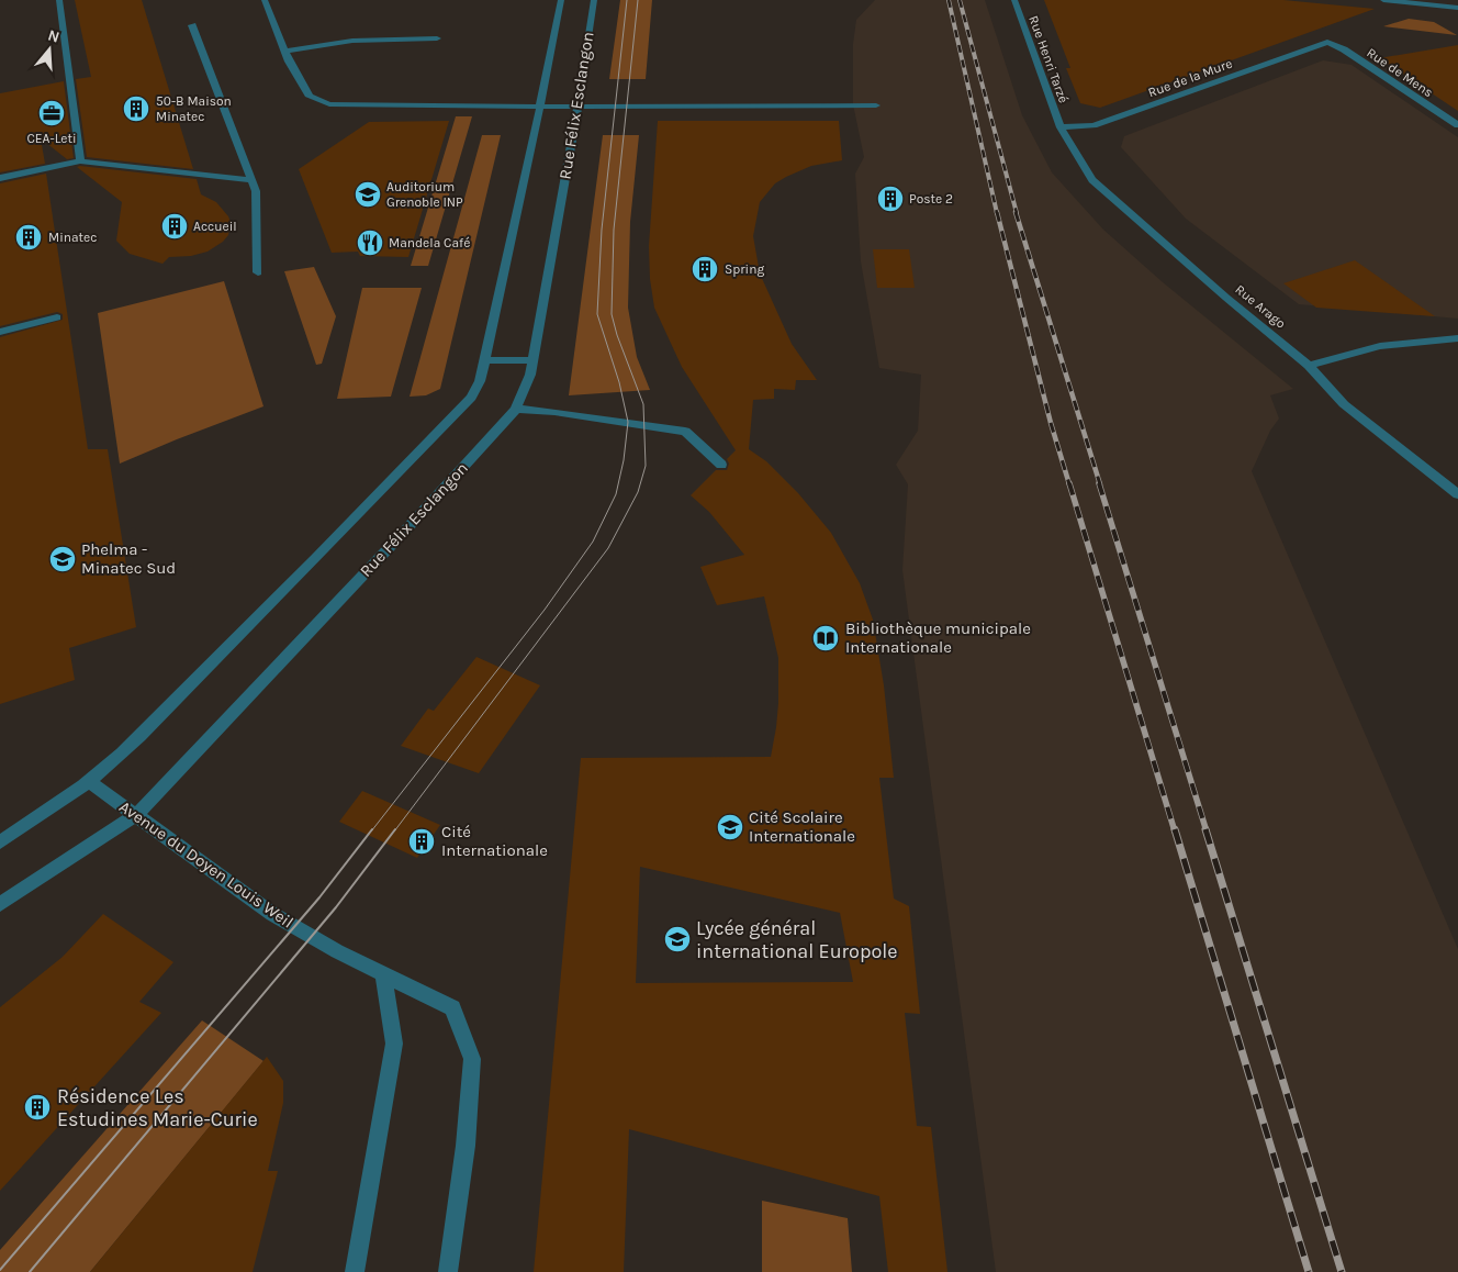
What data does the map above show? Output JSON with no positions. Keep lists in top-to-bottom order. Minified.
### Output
{"streets":{"street":["Rue Henri Tarzé","Rue de Mens","Rue de la Mure","Rue Félix Esclangon","Rue Arago","Avenue du Doyen Louis Weil"]},"crossings":[["Rue Henri Tarzé","Rue de la Mure"],["Rue Henri Tarzé","Rue Arago"],["Rue de Mens","Rue de la Mure"],["Rue de la Mure","Rue Arago"],["Rue Félix Esclangon","Avenue du Doyen Louis Weil"]],"places":{"building":["50-B Maison Minatec","Poste 2","Accueil","Minatec","Spring","Cité Internationale","Résidence Les Estudines Marie-Curie"],"office":["CEA-Leti"],"school or university":["Auditorium Grenoble INP","Phelma - Minatec Sud","Cité Scolaire Internationale","Lycée général international Europole"],"restaurant":["Mandela Café"],"library":["Bibliothèque municipale Internationale"]},"north":"top"}
